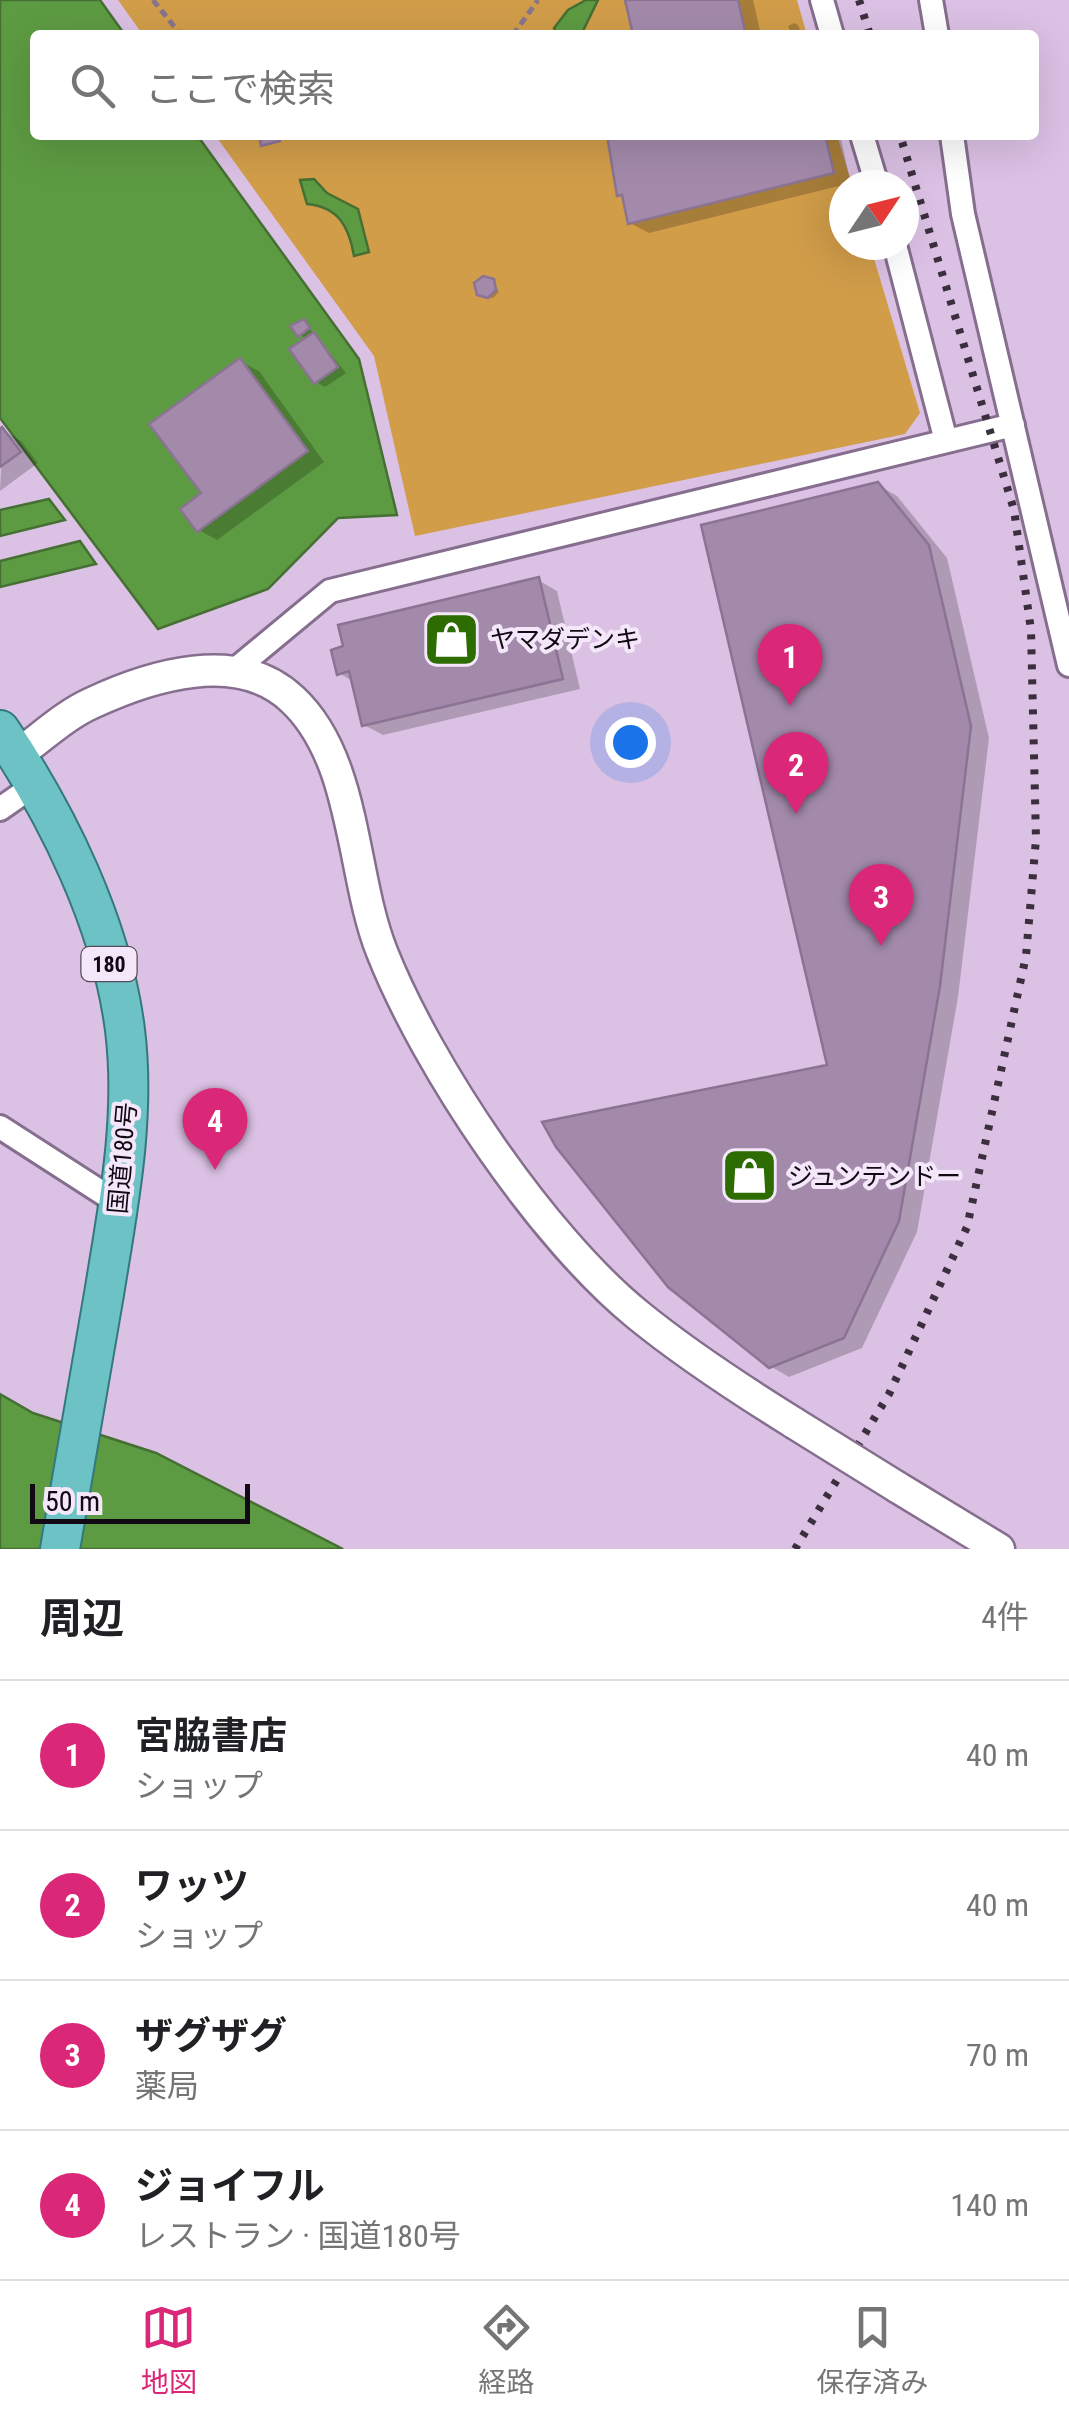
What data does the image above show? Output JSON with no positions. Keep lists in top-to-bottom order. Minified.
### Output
{"streets":{"highway":["180","国道180号"]},"places":{"shop":["ヤマダデンキ","ジュンテンドー"]},"scale_bar":"50 m","north":"top right","page":{"search":"ここで検索","pins":["1","2","3","4"],"scale":"50 m","heading":["周辺","4件"],"list":[{"mark":"1","name":"宮脇書店","note":"ショップ","value":"40 m"},{"mark":"2","name":"ワッツ","note":"ショップ","value":"40 m"},{"mark":"3","name":"ザグザグ","note":"薬局","value":"70 m"},{"mark":"4","name":"ジョイフル","note":"レストラン · 国道180号","value":"140 m"}],"nav":["地図","経路","保存済み"]}}
